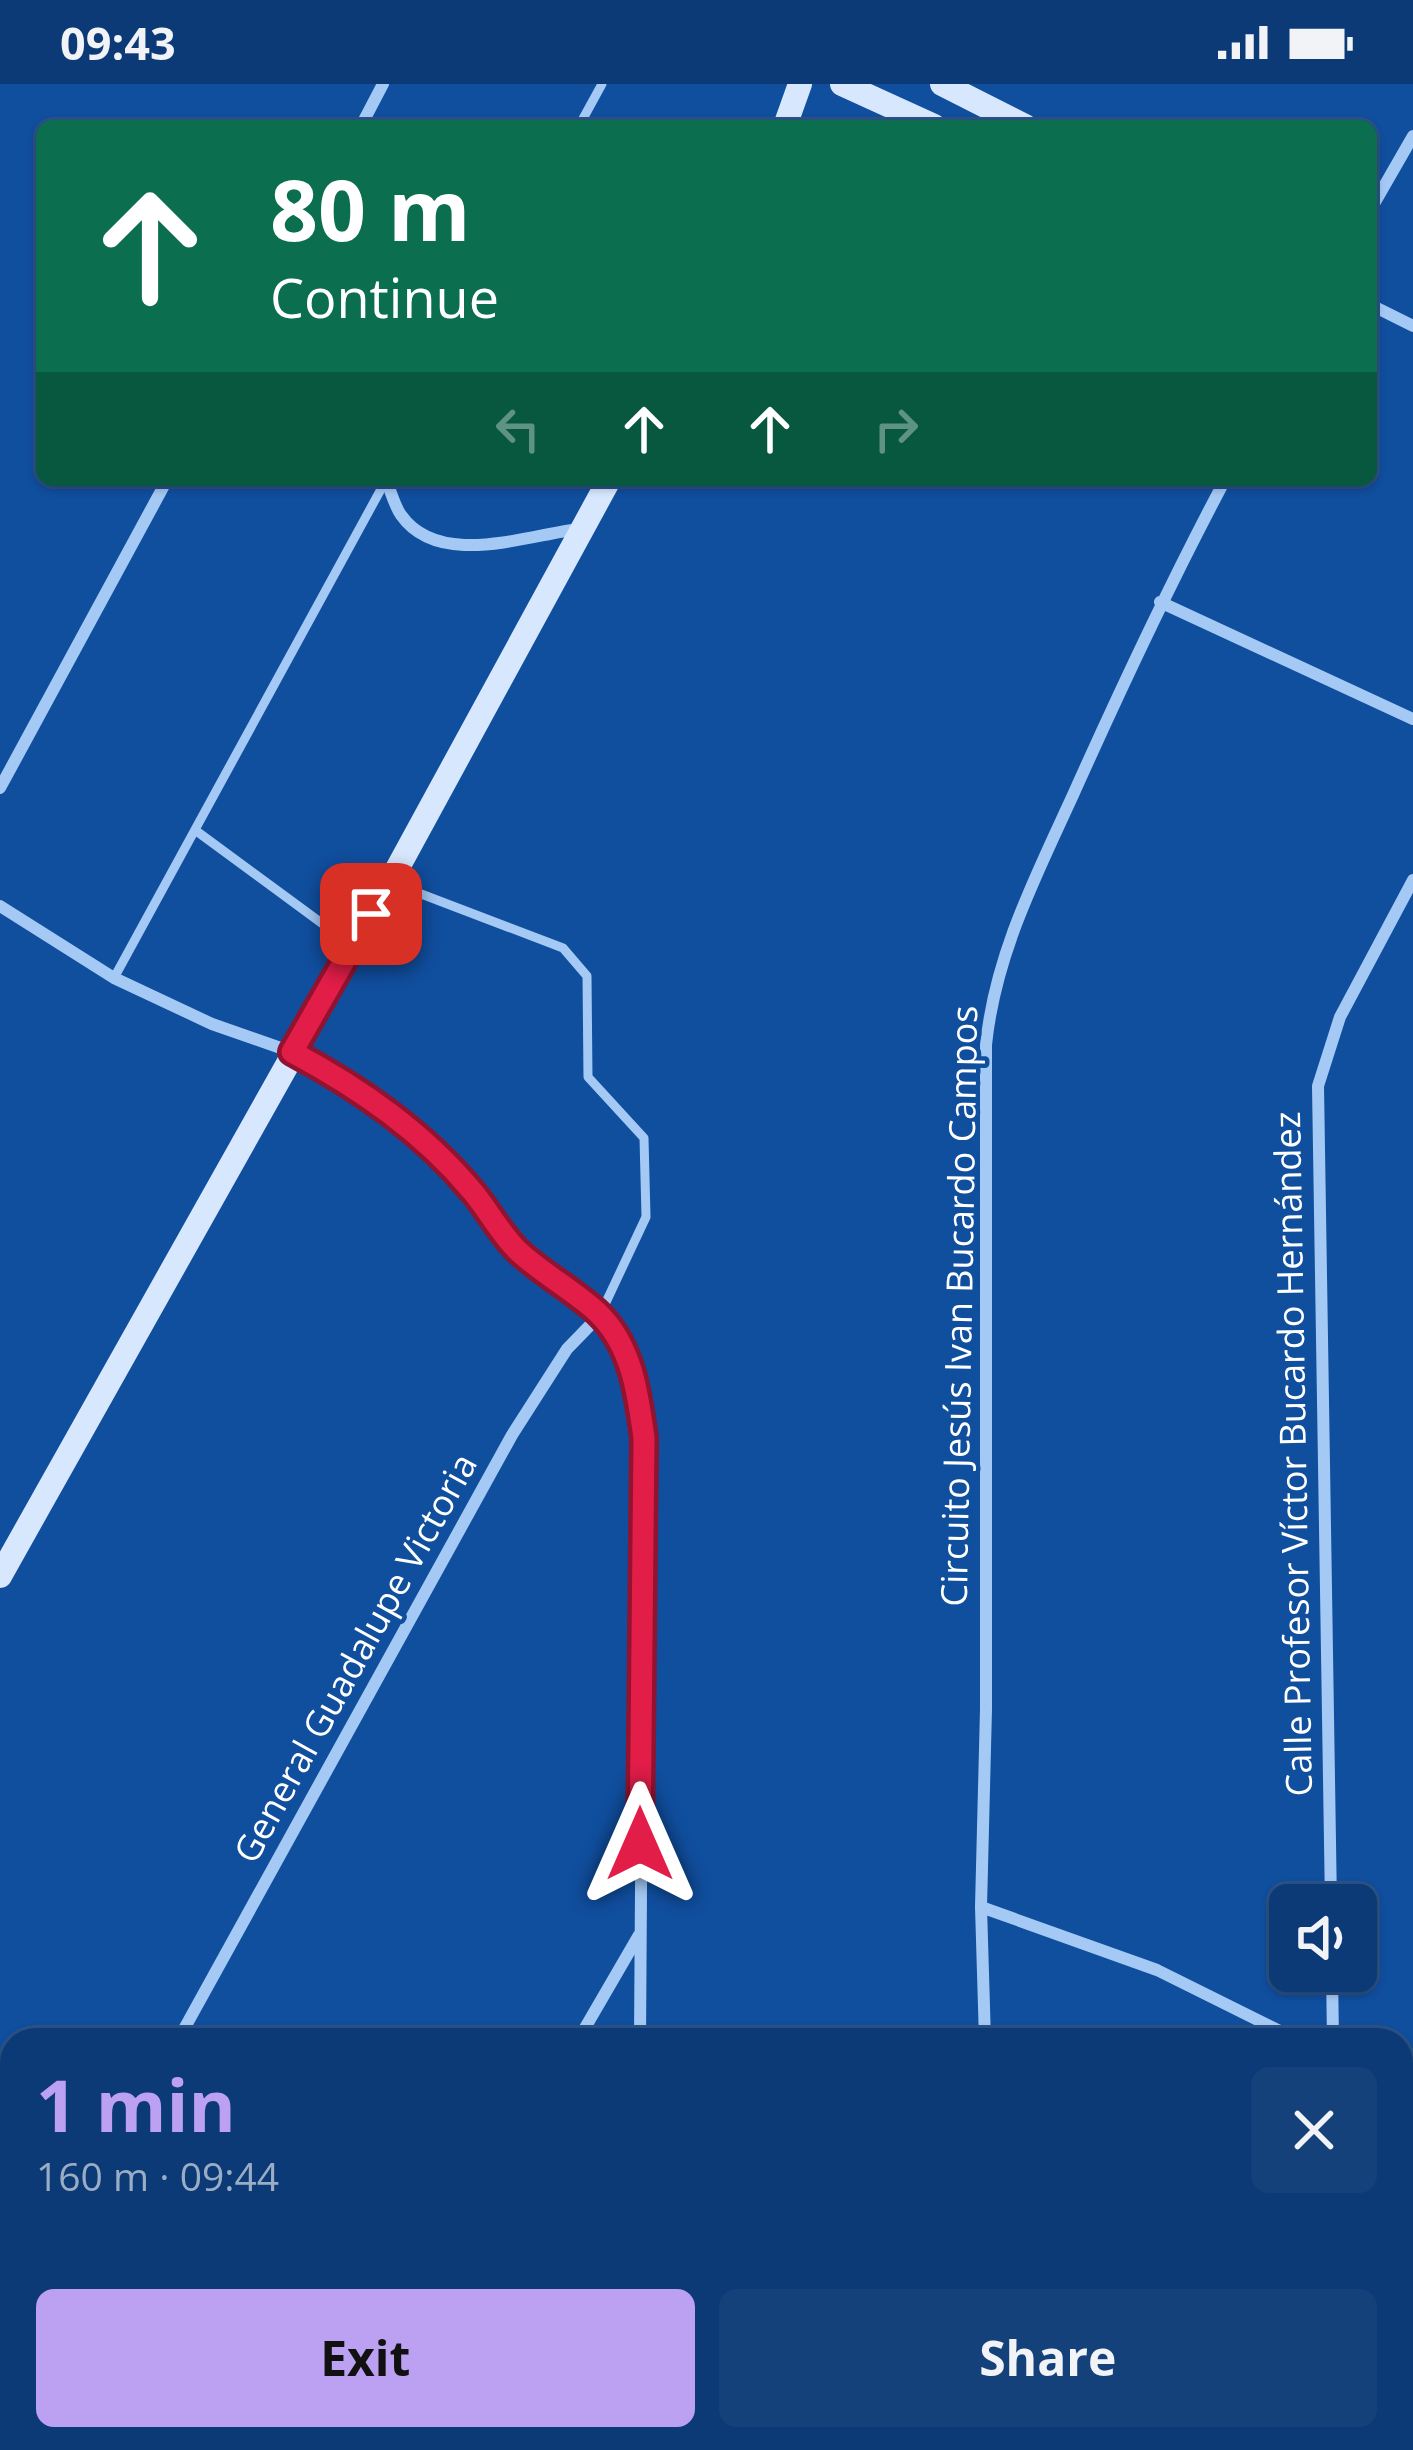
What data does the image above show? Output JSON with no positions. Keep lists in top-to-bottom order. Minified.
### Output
{"streets":{"street":["Circuito Jesús Ivan Bucardo Campos","Calle Profesor Víctor Bucardo Hernández","General Guadalupe Victoria"]},"page":{"status":"09:43","turn":["80 m","Continue"],"heading":["1 min","160 m · 09:44"],"buttons":["Exit","Share"]}}
